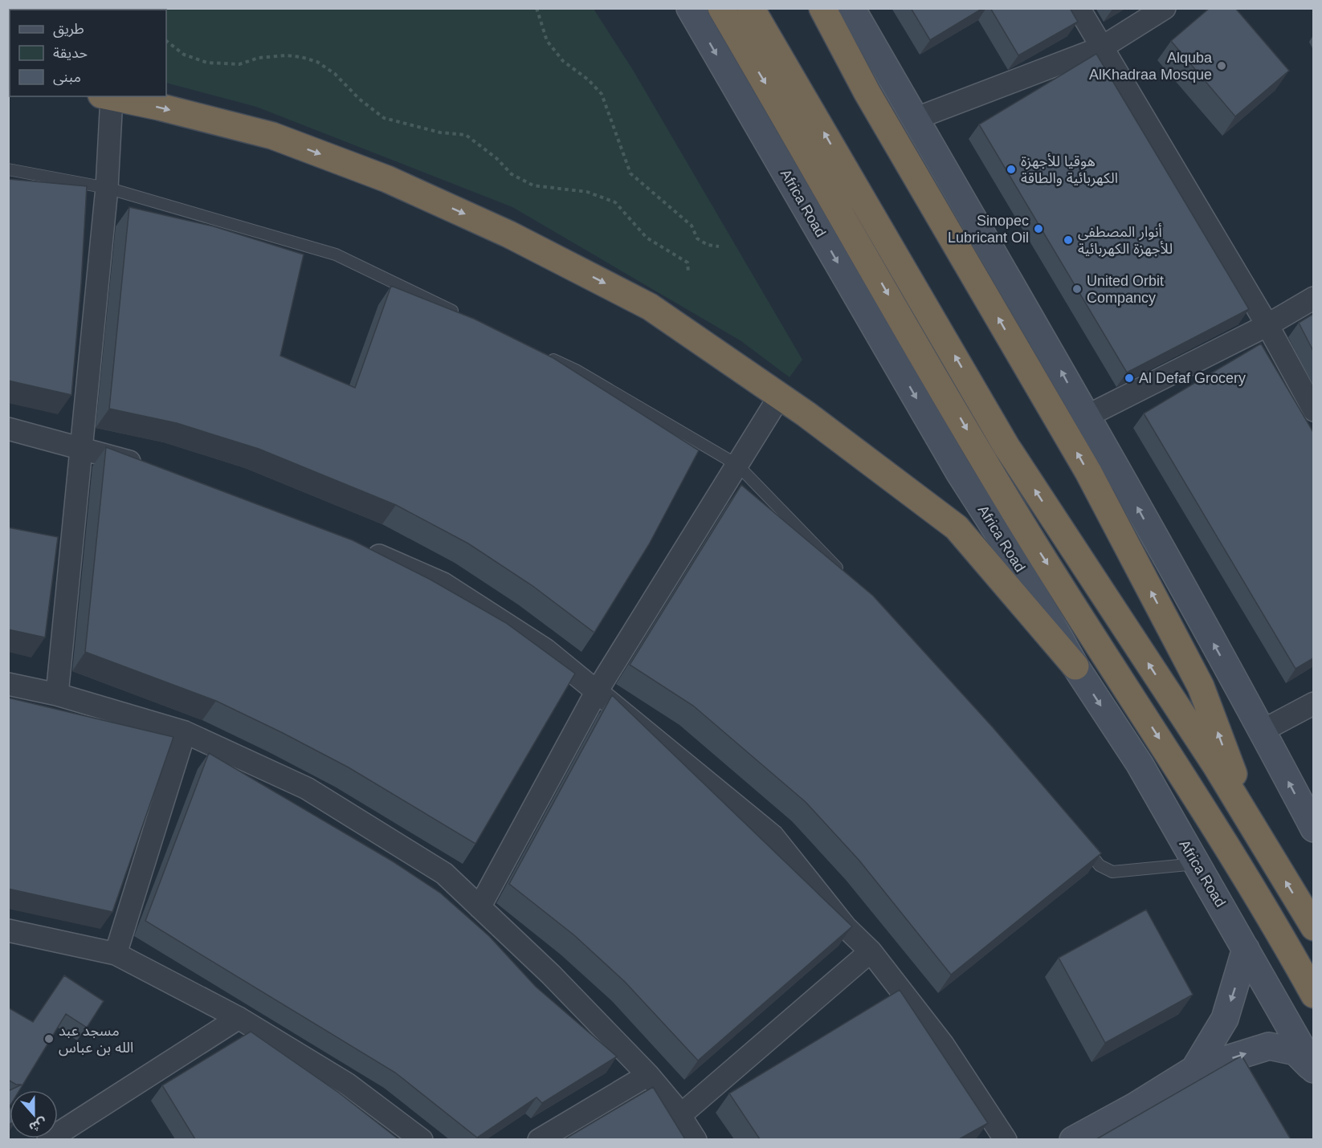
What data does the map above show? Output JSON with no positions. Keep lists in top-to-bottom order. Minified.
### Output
{"streets":{"highway":["Africa Road"]},"places":["Alquba AlKhadraa Mosque","هوقيا للأجهزة الكهربائية والطاقة","Sinopec Lubricant Oil","أنوار المصطفى للأجهزة الكهربائية","United Orbit Compancy","Al Defaf Grocery","مسجد عبد الله بن عباس"],"legend":["طريق","حديقة","مبنى"],"north":"bottom"}
